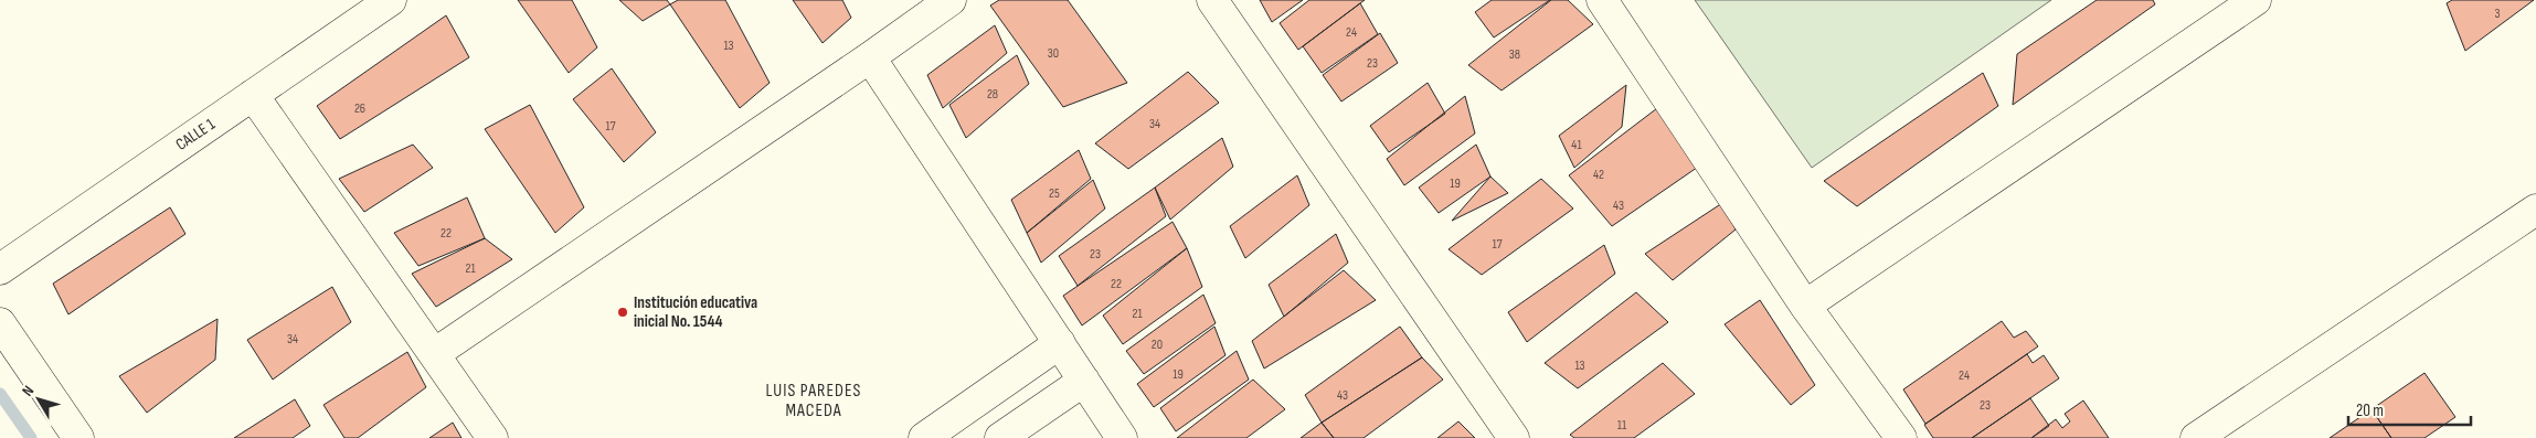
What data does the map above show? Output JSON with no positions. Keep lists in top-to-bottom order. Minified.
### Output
{"streets":{"street":["CALLE 1"]},"districts":["LUIS PAREDES MACEDA"],"places":["Institución educativa inicial No. 1544"],"house_numbers":["3","24","13","30","38","23","28","26","34","17","41","42","19","25","43","22","17","23","21","22","21","34","20","13","19","24","43","23","11"],"scale_bar":"20 m","north":"top left"}
